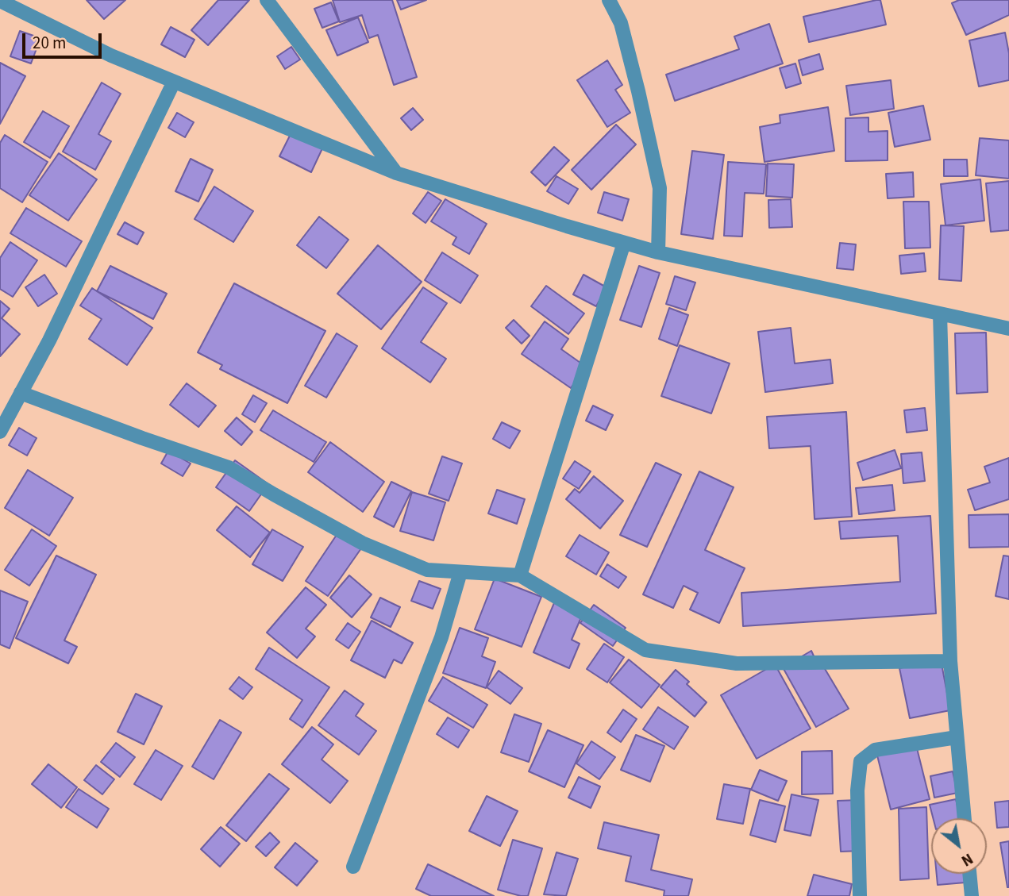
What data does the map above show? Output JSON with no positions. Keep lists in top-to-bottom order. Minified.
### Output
{"scale_bar":"20 m","north":"bottom right"}
